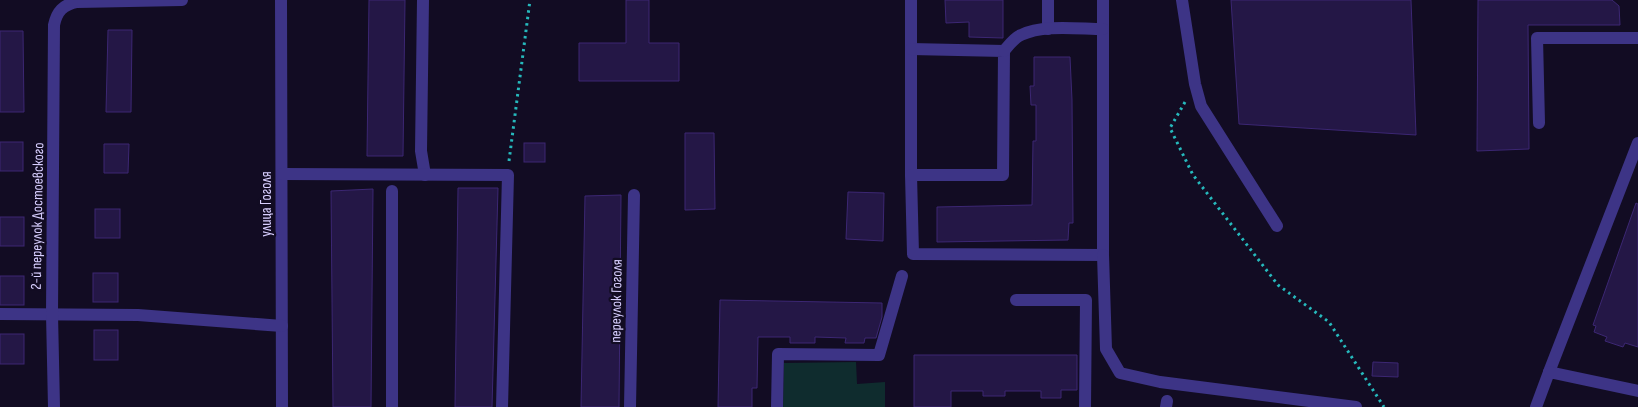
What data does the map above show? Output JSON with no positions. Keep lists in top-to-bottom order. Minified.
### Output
{"streets":{"street":["улица Гоголя","2-й переулок Достоевского","переулок Гоголя"]}}
